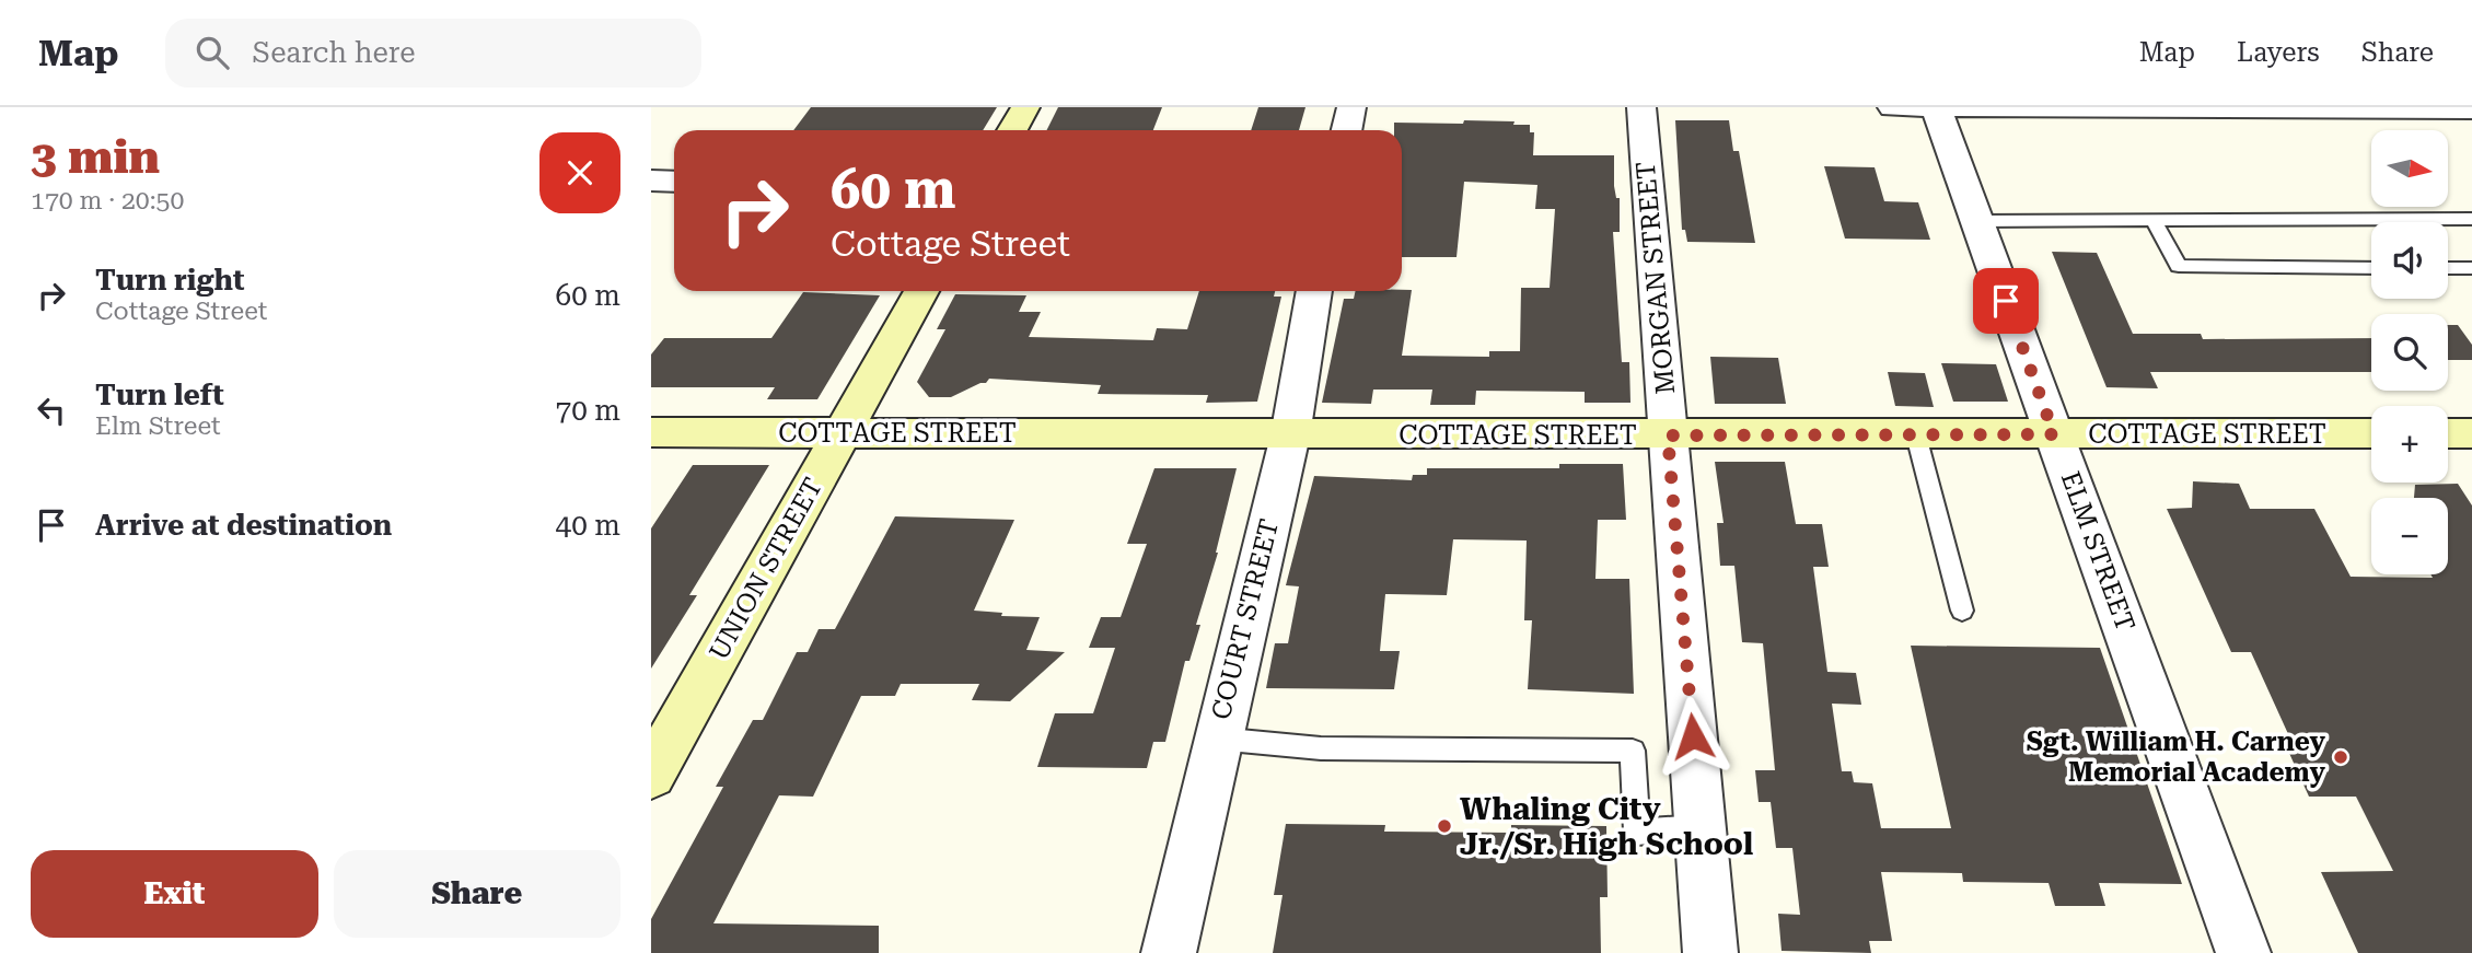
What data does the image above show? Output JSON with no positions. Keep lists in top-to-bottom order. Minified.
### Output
{"streets":{"main road":["COTTAGE STREET","UNION STREET"],"street":["MORGAN STREET","ELM STREET","COURT STREET"]},"crossings":[["MORGAN STREET","COTTAGE STREET"],["COTTAGE STREET","ELM STREET"],["COTTAGE STREET","UNION STREET"],["COTTAGE STREET","COURT STREET"]],"places":["Sgt. William H. Carney Memorial Academy","Whaling City Jr./Sr. High School"],"north":"right","page":{"header":"Map","search":"Search here","nav":["Map","Layers","Share"],"heading":["3 min","170 m · 20:50"],"map_buttons":["+","−"],"turn":["60 m","Cottage Street"],"list":[{"name":"Turn right","note":"Cottage Street","value":"60 m"},{"name":"Turn left","note":"Elm Street","value":"70 m"},{"name":"Arrive at destination","value":"40 m"}],"buttons":["Exit","Share"]}}
